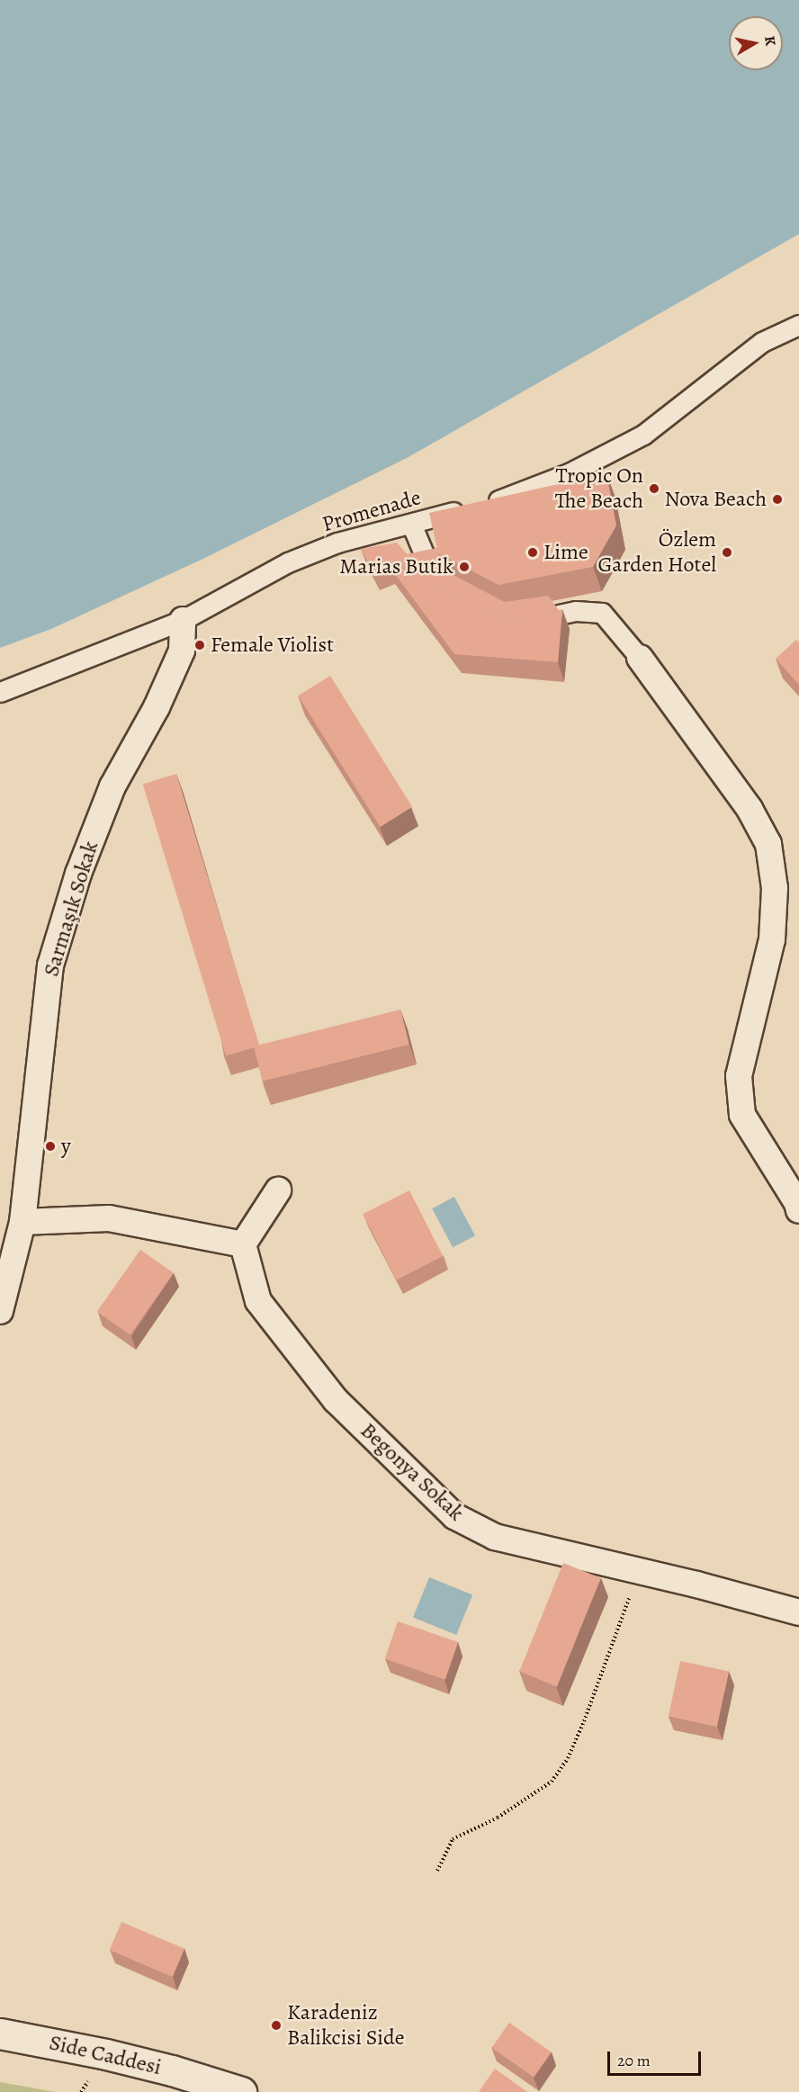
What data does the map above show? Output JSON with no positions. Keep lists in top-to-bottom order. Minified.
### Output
{"streets":{"main road":["Side Caddesi"],"street":["Promenade","Sarmaşık Sokak","Begonya Sokak"]},"crossings":[["Promenade","Sarmaşık Sokak"]],"places":["Tropic On The Beach","Nova Beach","Lime","Özlem Garden Hotel","Marias Butik","Female Violist","y","Karadeniz Balikcisi Side"],"scale_bar":"20 m","north":"right"}
